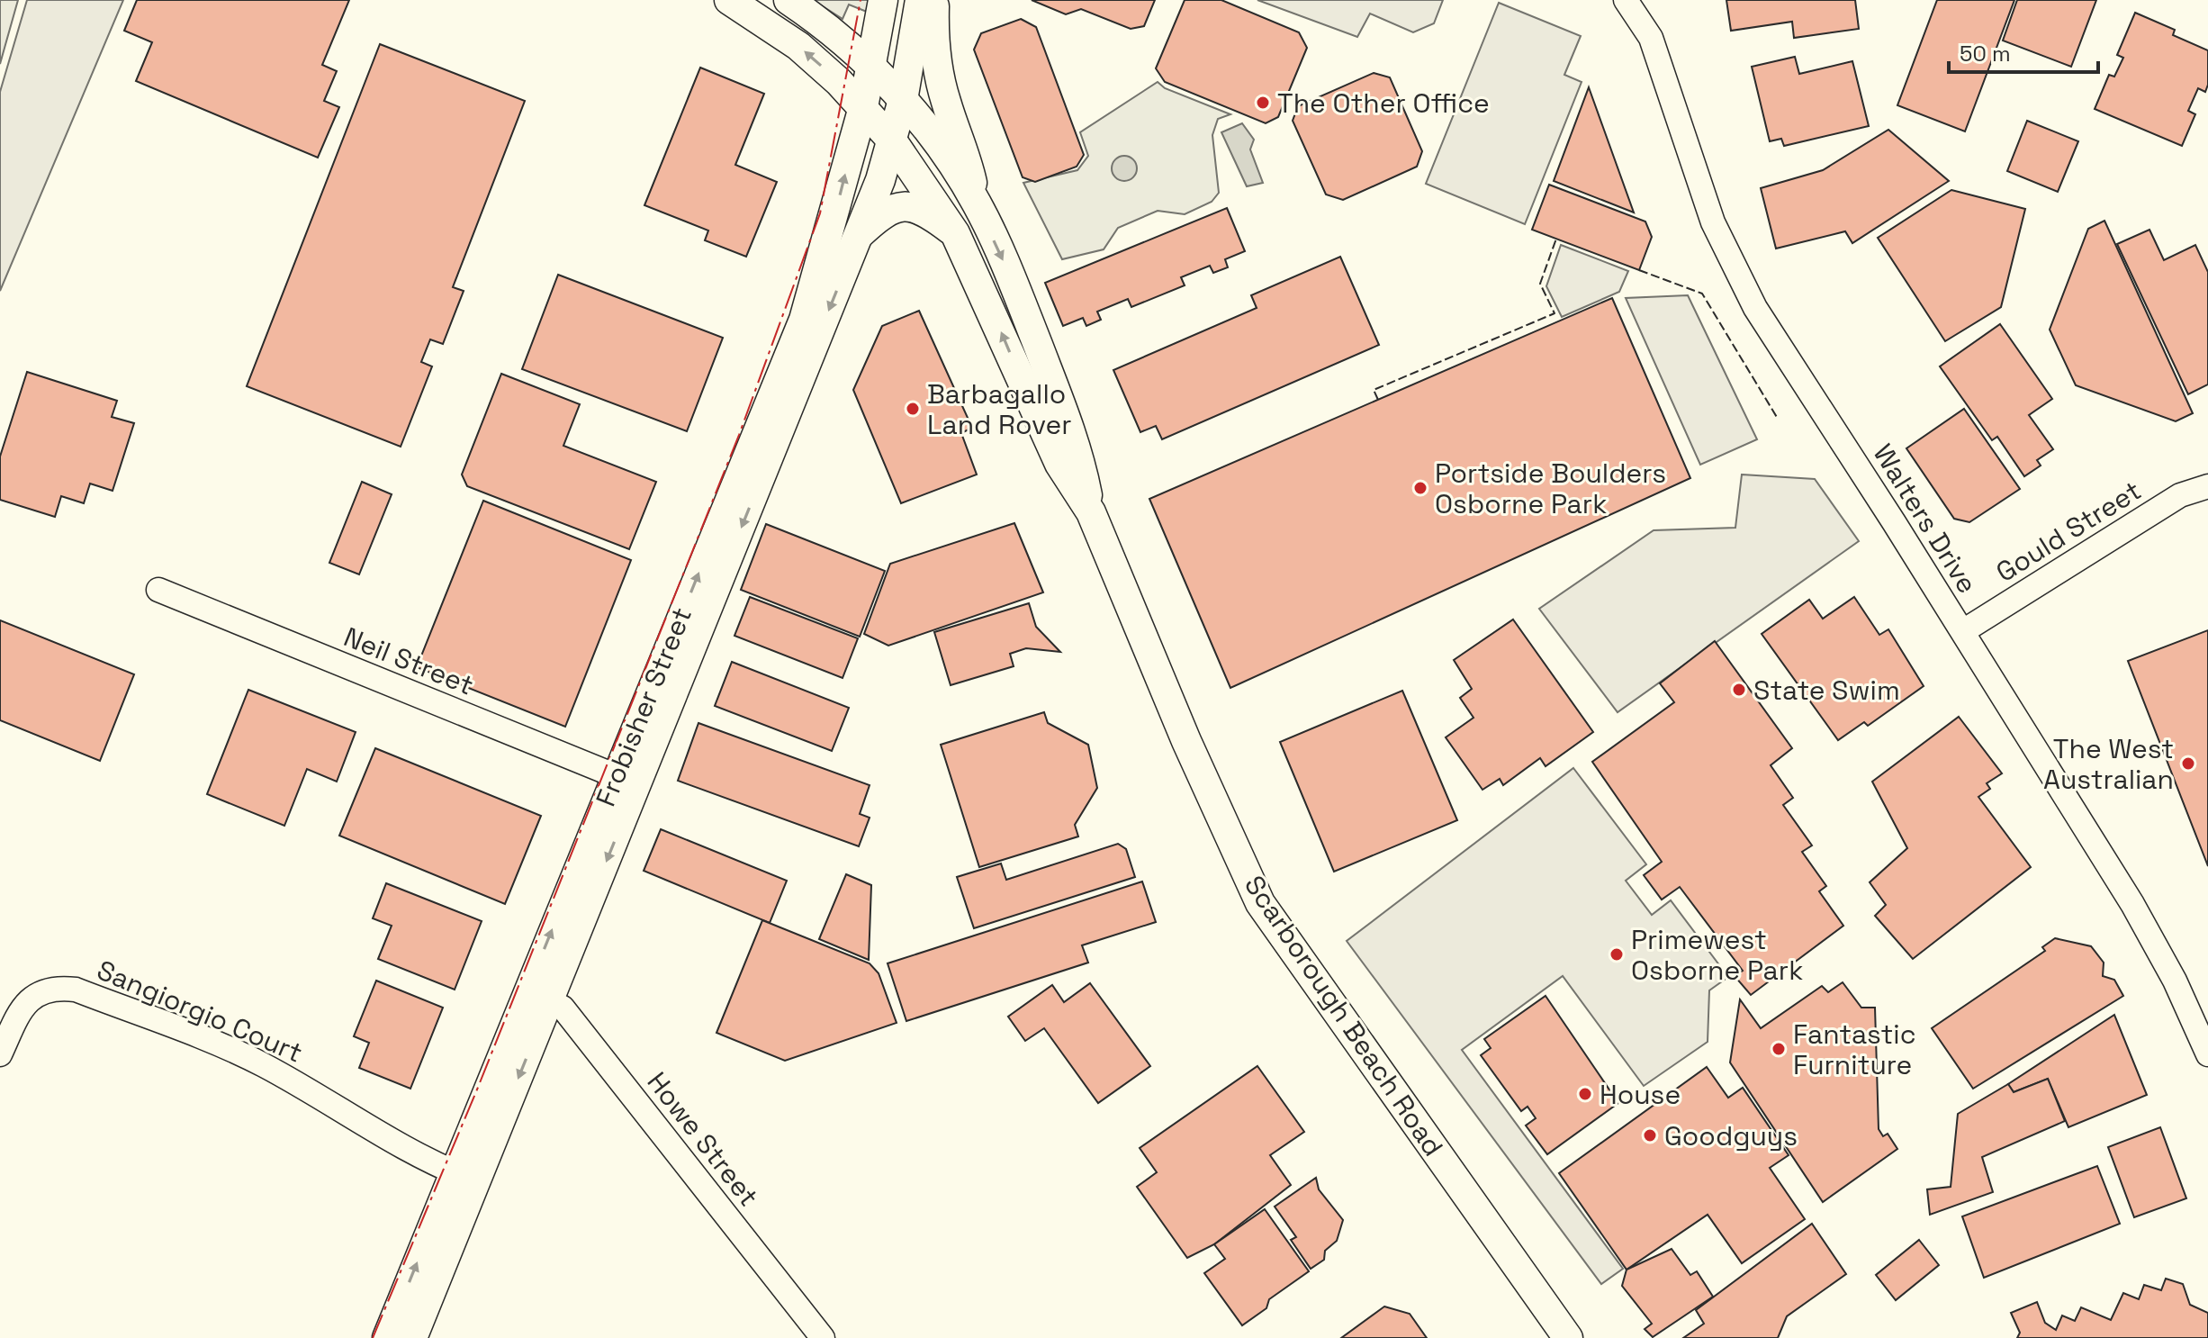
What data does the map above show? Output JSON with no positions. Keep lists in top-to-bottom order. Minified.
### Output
{"streets":{"main road":["Frobisher Street","Scarborough Beach Road"],"street":["Walters Drive","Gould Street","Neil Street","Sangiorgio Court","Howe Street"]},"crossings":[["Walters Drive","Gould Street"],["Neil Street","Frobisher Street"],["Frobisher Street","Sangiorgio Court"],["Frobisher Street","Scarborough Beach Road"],["Frobisher Street","Howe Street"]],"places":["The Other Office","Barbagallo Land Rover","Portside Boulders Osborne Park","State Swim","The West Australian","Primewest Osborne Park","Fantastic Furniture","House","Goodguys"],"scale_bar":"50 m"}
